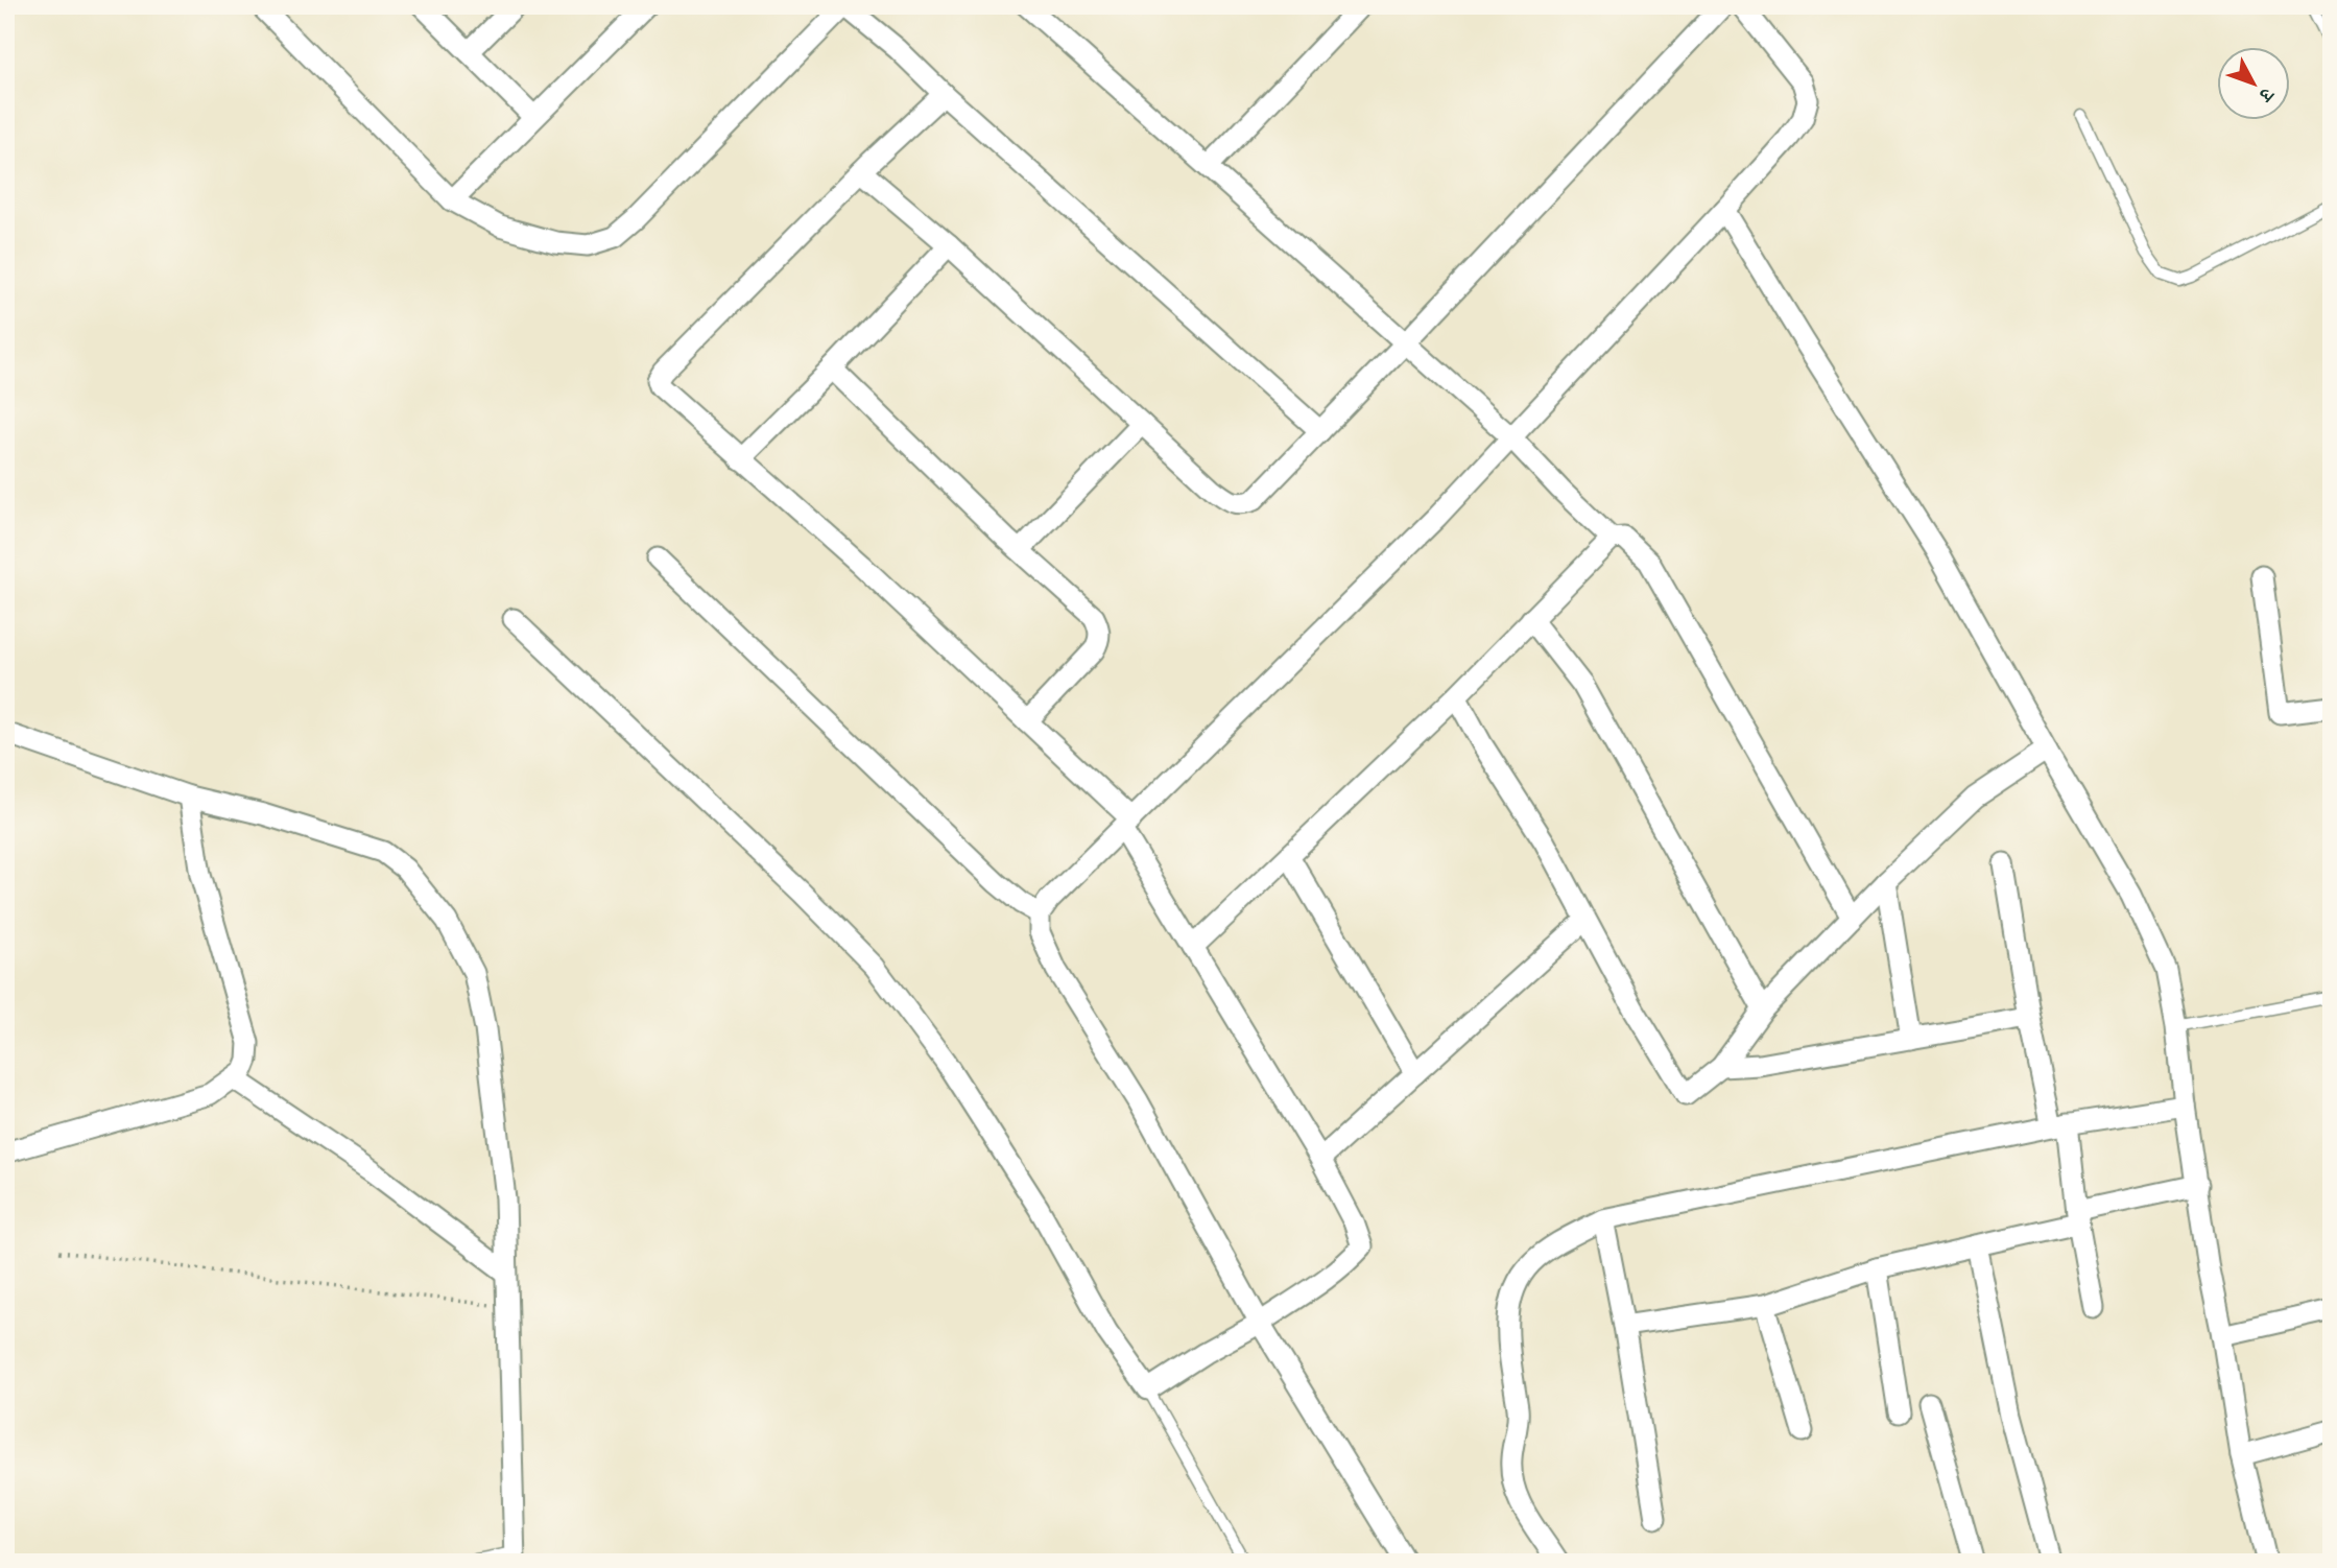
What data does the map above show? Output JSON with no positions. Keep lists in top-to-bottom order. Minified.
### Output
{"north":"bottom right"}
